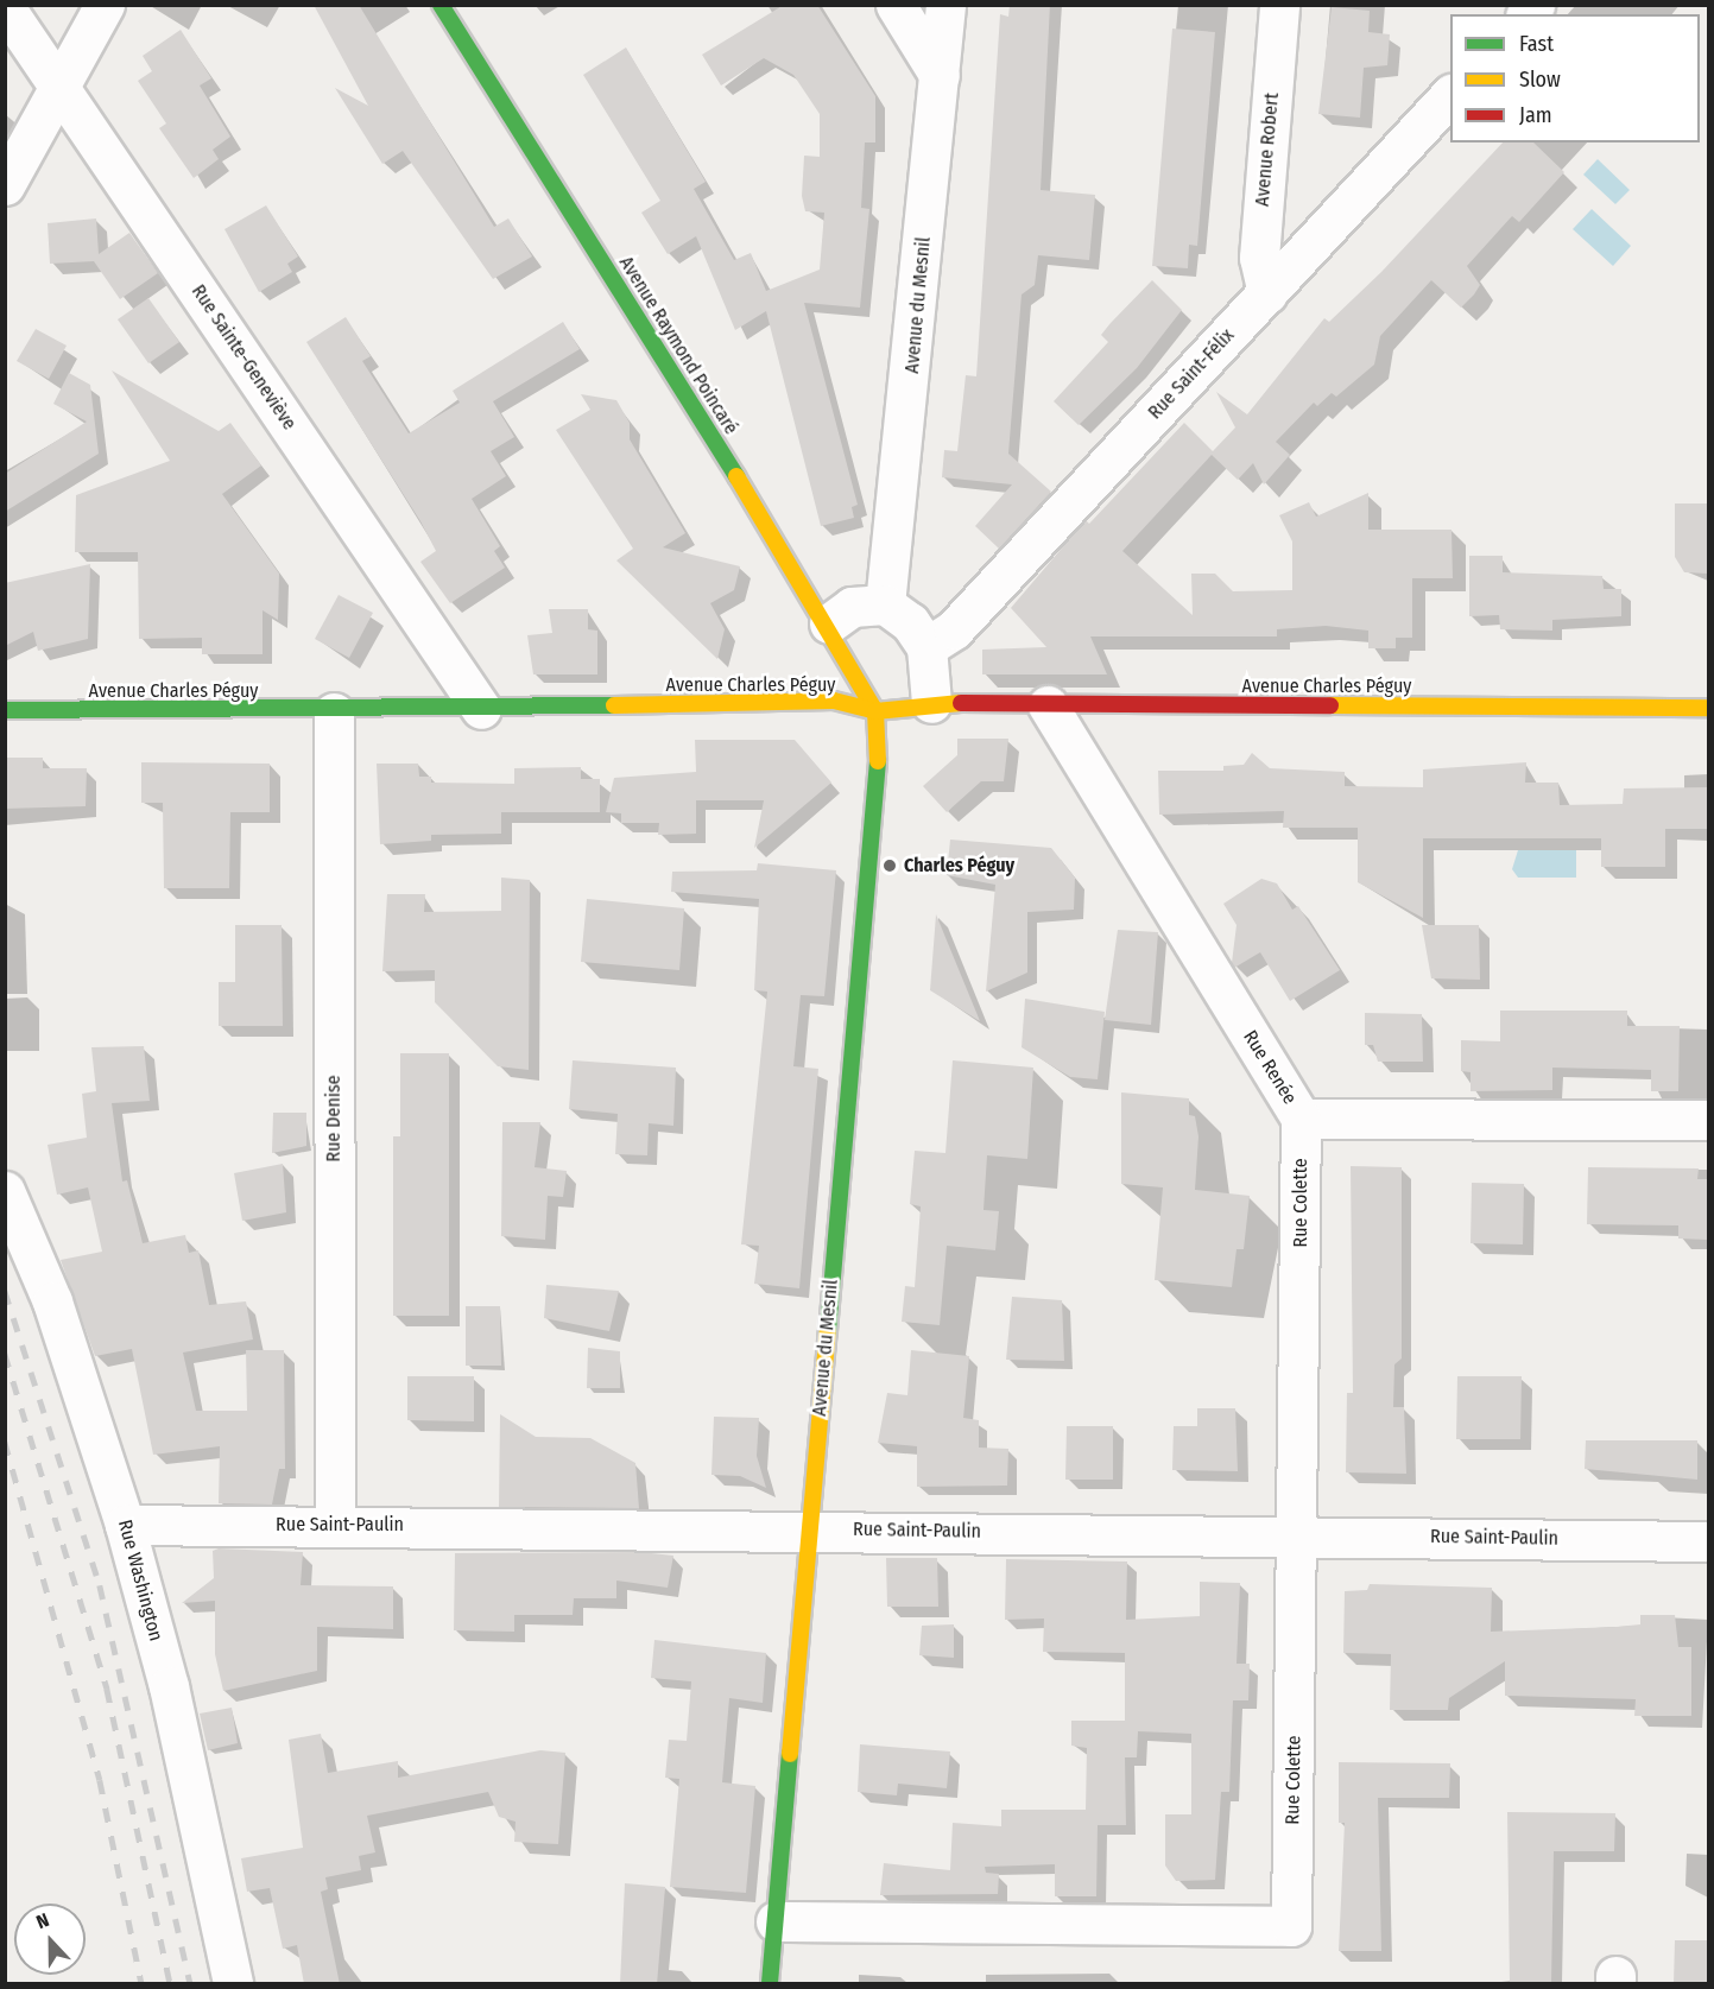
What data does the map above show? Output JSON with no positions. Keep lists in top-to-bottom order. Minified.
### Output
{"streets":{"street":["Avenue Robert","Avenue du Mesnil","Avenue Raymond Poincaré","Rue Sainte-Geneviève","Rue Saint-Félix","Avenue Charles Péguy","Rue Renée","Rue Denise","Rue Colette","Rue Saint-Paulin","Rue Washington"]},"crossings":[["Avenue Robert","Rue Saint-Félix"],["Avenue du Mesnil","Avenue Raymond Poincaré"],["Avenue du Mesnil","Avenue Charles Péguy"],["Avenue du Mesnil","Rue Colette"],["Avenue du Mesnil","Rue Saint-Paulin"],["Avenue Raymond Poincaré","Avenue Charles Péguy"],["Rue Sainte-Geneviève","Avenue Charles Péguy"],["Avenue Charles Péguy","Rue Renée"],["Avenue Charles Péguy","Rue Denise"],["Rue Renée","Rue Colette"],["Rue Denise","Rue Saint-Paulin"],["Rue Colette","Rue Saint-Paulin"],["Rue Saint-Paulin","Rue Washington"]],"places":["Charles Péguy"],"legend":["Fast","Slow","Jam"],"north":"top"}
